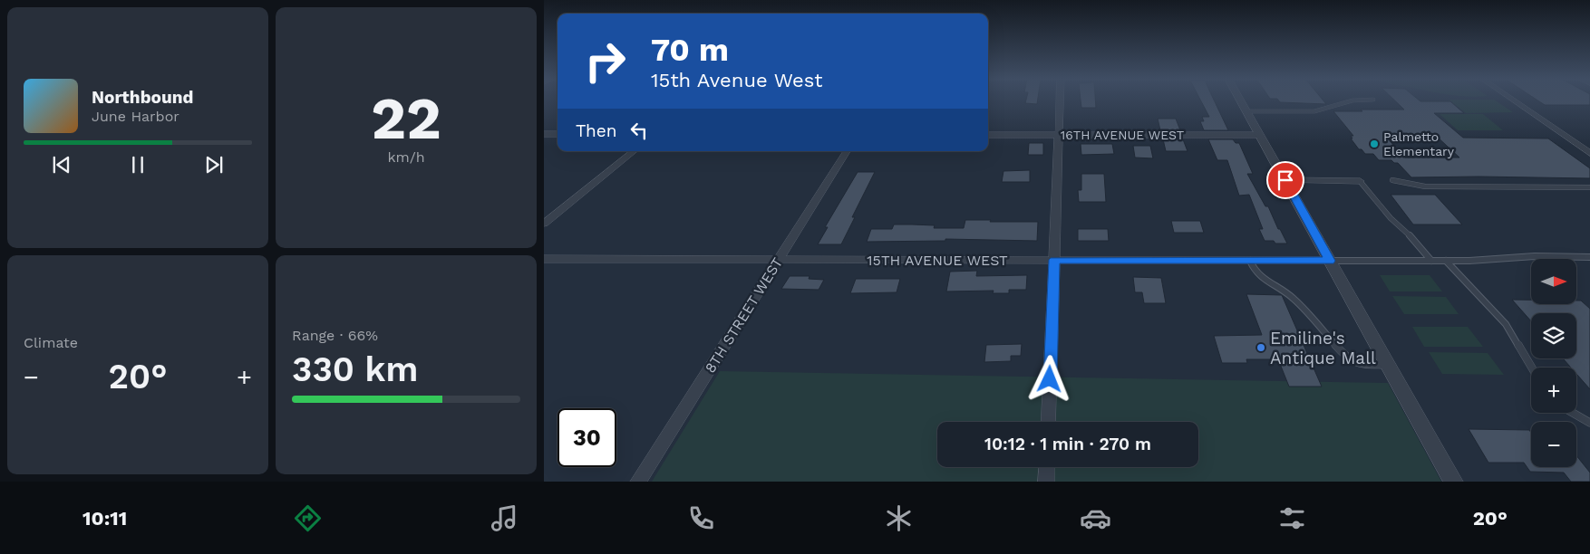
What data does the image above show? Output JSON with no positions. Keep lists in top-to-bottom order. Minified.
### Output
{"streets":{"street":["16TH AVENUE WEST","15TH AVENUE WEST","8TH STREET WEST"]},"crossings":[["15TH AVENUE WEST","8TH STREET WEST"]],"places":["Palmetto Elementary","Emiline's Antique Mall"],"north":"right","page":{"tile":[["22","km/h"],"Climate",["Range · 66%","330 km"]],"turn":["70 m","15th Avenue West"],"song":["Northbound","June Harbor"],"then":"Then","map_buttons":["+","−"],"heat":["−","20°","+"],"limit":"30","trip":"10:12 · 1 min · 270 m","tabs":["10:11","20°"]}}
